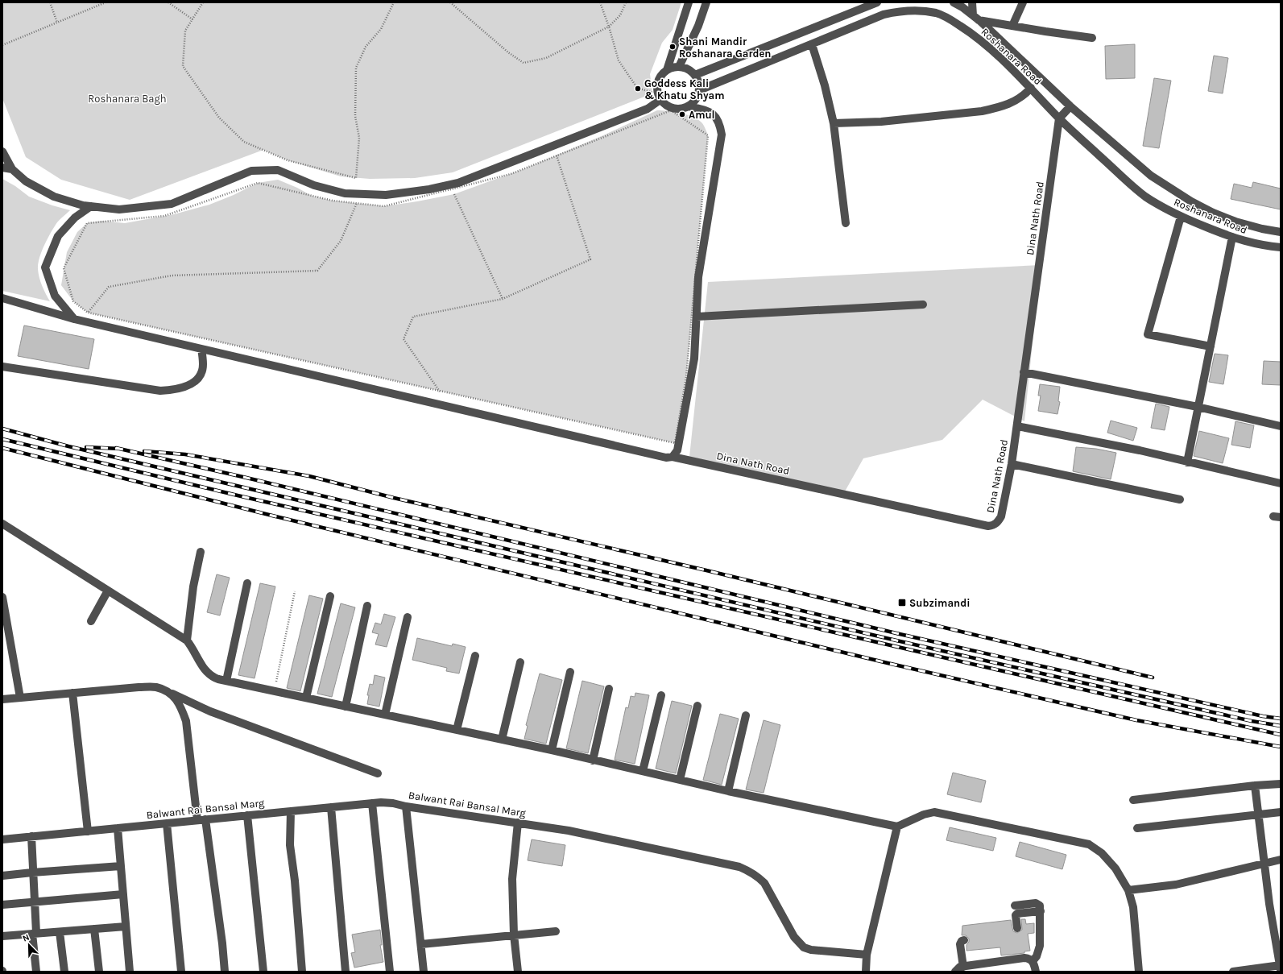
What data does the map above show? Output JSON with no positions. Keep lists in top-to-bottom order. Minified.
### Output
{"streets":{"street":["Roshanara Road","Dina Nath Road","Balwant Rai Bansal Marg"]},"crossings":[["Roshanara Road","Dina Nath Road"]],"parks":["Roshanara Bagh"],"places":{"other":["Shani Mandir Roshanara Garden","Goddess Kali & Khatu Shyam","Amul"],"transit":["Subzimandi"]},"north":"top left"}
